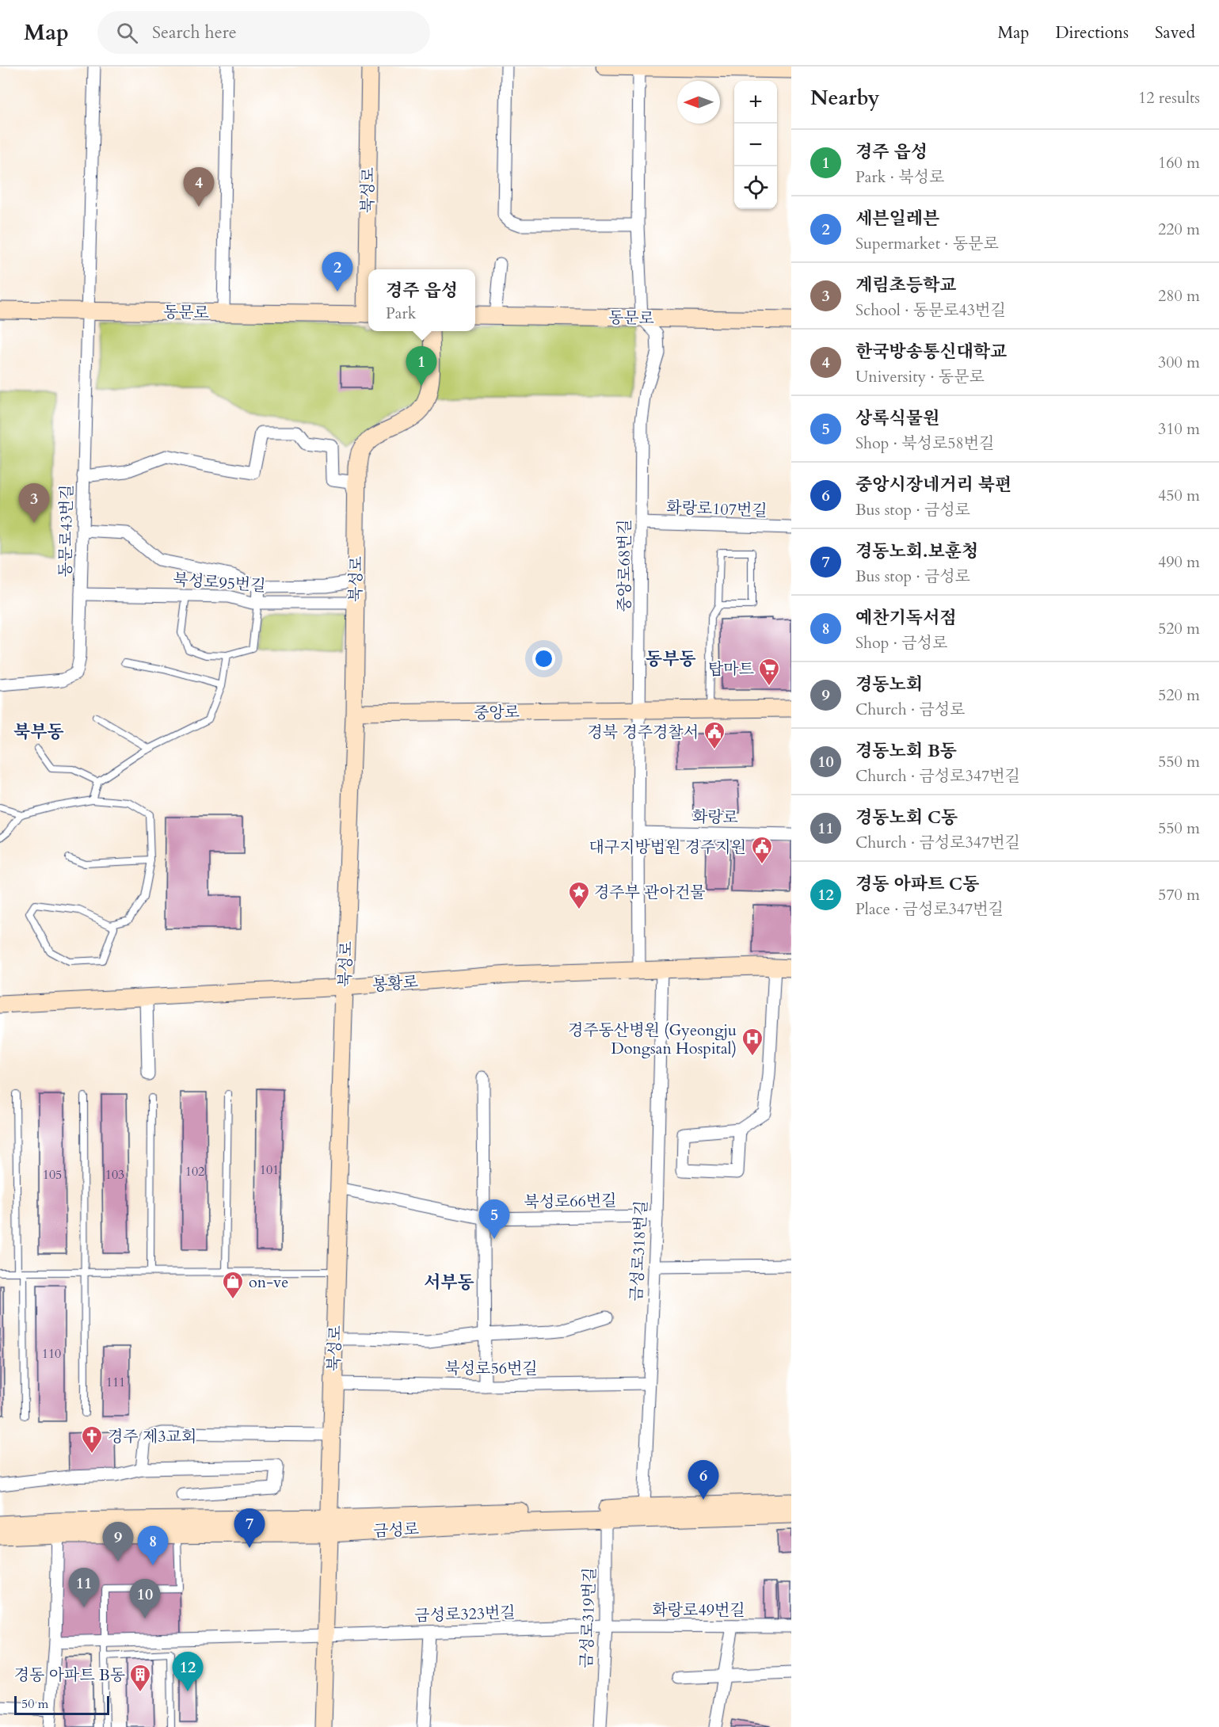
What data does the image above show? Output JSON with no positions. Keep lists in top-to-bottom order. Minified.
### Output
{"streets":{"street":["북성로","동문로","화랑로107번길","동문로43번길","중앙로68번길","북성로95번길","중앙로","화랑로","봉황로","북성로66번길","금성로318번길","북성로56번길","금성로","화랑로49번길","금성로323번길","금성로319번길"]},"crossings":[["북성로","북성로95번길"],["북성로","중앙로"],["북성로","봉황로"],["북성로","북성로66번길"],["북성로","북성로56번길"],["북성로","금성로"],["북성로","금성로323번길"],["동문로","동문로43번길"],["동문로","중앙로68번길"],["화랑로107번길","중앙로68번길"],["동문로43번길","북성로95번길"],["중앙로68번길","중앙로"],["봉황로","금성로318번길"],["북성로66번길","금성로318번길"],["금성로318번길","북성로56번길"],["금성로318번길","금성로"],["금성로","금성로319번길"],["화랑로49번길","금성로323번길"],["화랑로49번길","금성로319번길"],["금성로323번길","금성로319번길"]],"districts":["동부동","북부동","서부동"],"places":{"supermarket":["탑마트"],"public building":["경북 경주경찰서","대구지방법원 경주지원"],"place":["경주부 관아건물"],"hospital":["경주동산병원 (Gyeongju Dongsan Hospital)"],"shop":["on-ve"],"church":["경주 제3교회"],"building":["경동 아파트 B동"]},"house_numbers":["101","102","105","103","110","111"],"scale_bar":"50 m","north":"left","page":{"header":"Map","search":"Search here","nav":["Map","Directions","Saved"],"heading":["Nearby","12 results"],"map_buttons":["+","−"],"list":[{"mark":"1","name":"경주 읍성","note":"Park · 북성로","value":"160 m"},{"mark":"2","name":"세븐일레븐","note":"Supermarket · 동문로","value":"220 m"},{"mark":"3","name":"계림초등학교","note":"School · 동문로43번길","value":"280 m"},{"mark":"4","name":"한국방송통신대학교","note":"University · 동문로","value":"300 m"},{"mark":"5","name":"상록식물원","note":"Shop · 북성로58번길","value":"310 m"},{"mark":"6","name":"중앙시장네거리 북편","note":"Bus stop · 금성로","value":"450 m"},{"mark":"7","name":"경동노회.보훈청","note":"Bus stop · 금성로","value":"490 m"},{"mark":"8","name":"예찬기독서점","note":"Shop · 금성로","value":"520 m"},{"mark":"9","name":"경동노회","note":"Church · 금성로","value":"520 m"},{"mark":"10","name":"경동노회 B동","note":"Church · 금성로347번길","value":"550 m"},{"mark":"11","name":"경동노회 C동","note":"Church · 금성로347번길","value":"550 m"},{"mark":"12","name":"경동 아파트 C동","note":"Place · 금성로347번길","value":"570 m"}],"pins":["4","2","1","3","5","6","7","9","8","11","10","12"],"popup":["경주 읍성","Park"],"scale":"50 m"}}
